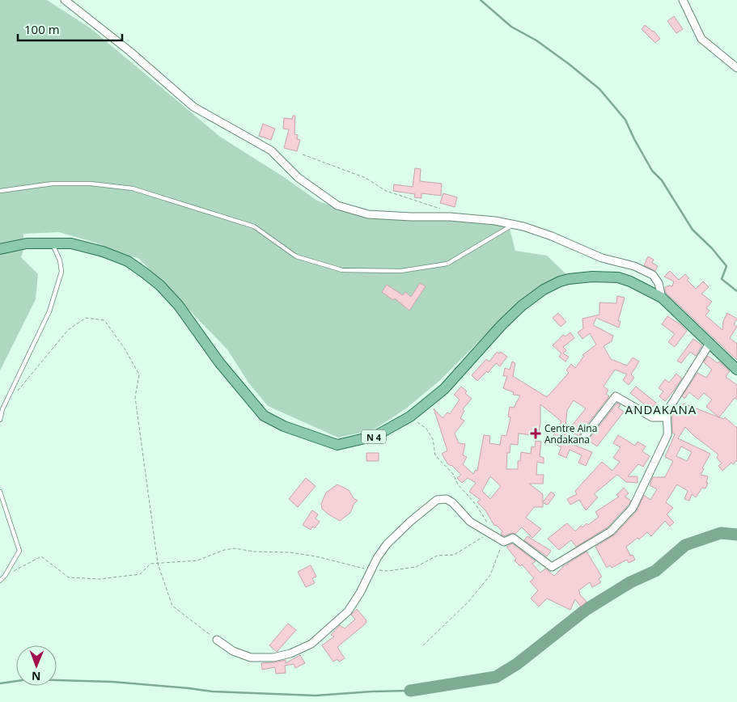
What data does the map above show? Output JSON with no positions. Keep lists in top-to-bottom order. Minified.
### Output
{"streets":{"main road":["N 4"]},"districts":["ANDAKANA"],"places":{"health":["Centre Aina Andakana"]},"scale_bar":"100 m","north":"bottom"}
